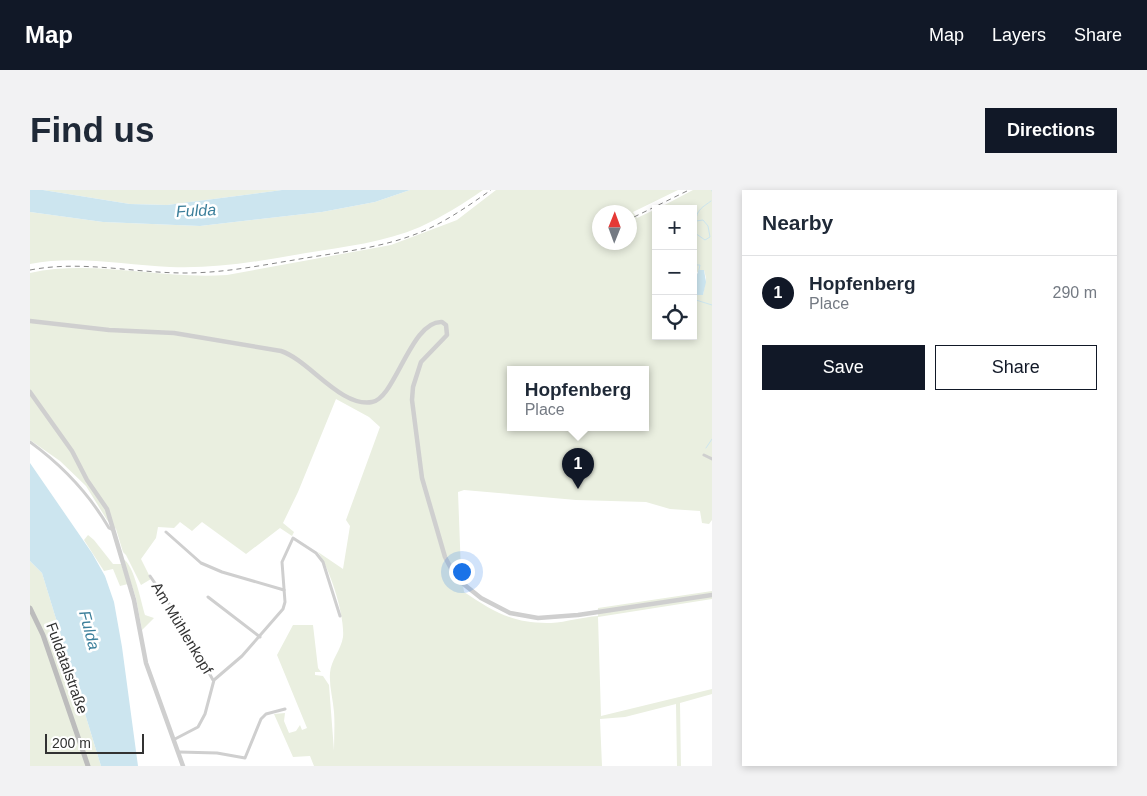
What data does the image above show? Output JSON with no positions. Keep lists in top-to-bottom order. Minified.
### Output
{"streets":{"main road":["Fuldatalstraße"],"street":["Am Mühlenkopf"]},"water":["Fulda"],"scale_bar":"200 m","north":"top","page":{"header":"Map","nav":["Map","Layers","Share"],"buttons":["Directions",["Save","Share"]],"title":"Find us","heading":"Nearby","map_buttons":["+","−"],"list":[{"mark":"1","name":"Hopfenberg","note":"Place","value":"290 m"}],"popup":["Hopfenberg","Place"],"pins":"1","scale":"200 m"}}
